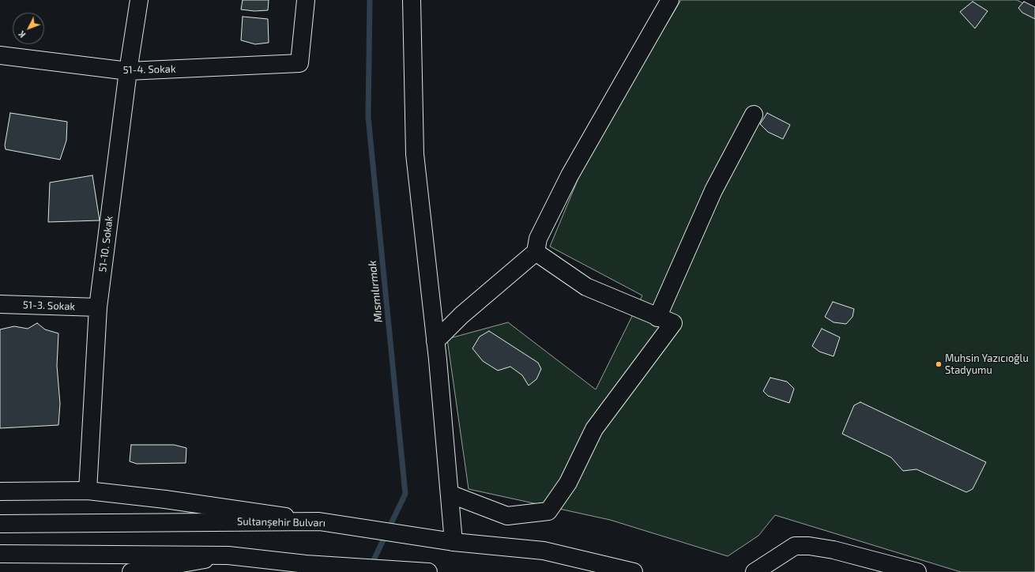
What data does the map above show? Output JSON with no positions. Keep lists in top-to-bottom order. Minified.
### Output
{"streets":{"main road":["51-4. Sokak","51-10. Sokak","51-3. Sokak","Sultanşehir Bulvarı"]},"crossings":[["51-4. Sokak","51-10. Sokak"],["51-10. Sokak","51-3. Sokak"]],"water":["Mısmılırmak"],"places":["Muhsin Yazıcıoğlu Stadyumu"],"north":"bottom left"}
